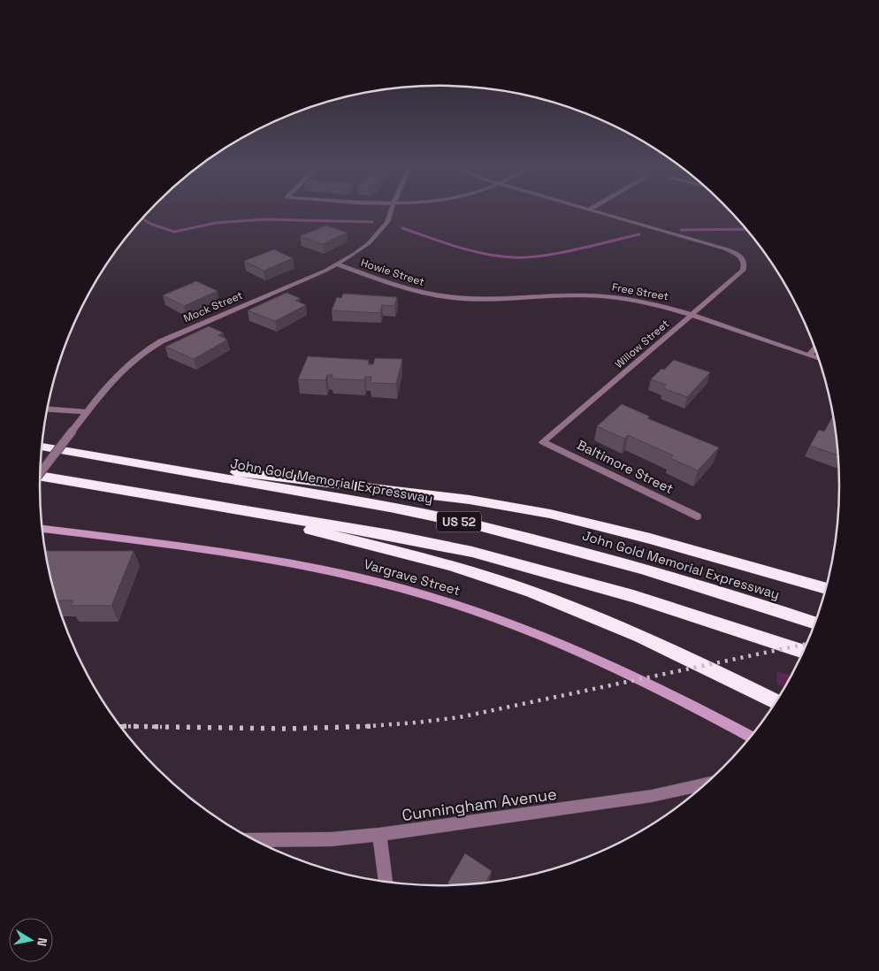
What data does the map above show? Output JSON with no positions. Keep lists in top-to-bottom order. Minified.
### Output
{"streets":{"highway":["John Gold Memorial Expressway","US 52"],"street":["Howie Street","Free Street","Mock Street","Willow Street","Baltimore Street","Vargrave Street","Cunningham Avenue"]},"crossings":[["Howie Street","Free Street"],["Howie Street","Mock Street"],["Free Street","Willow Street"],["Willow Street","Baltimore Street"]],"north":"right"}
